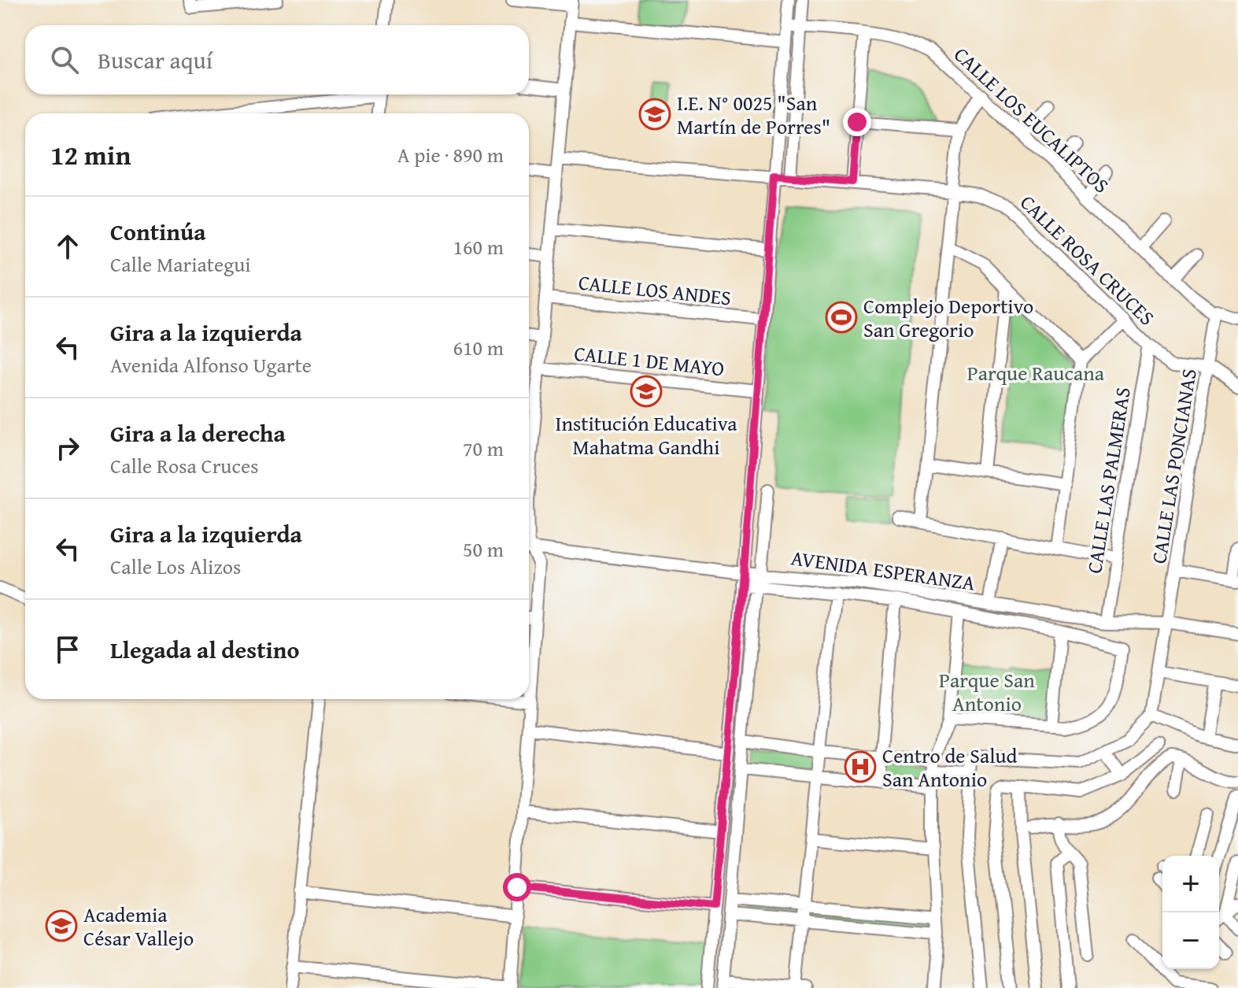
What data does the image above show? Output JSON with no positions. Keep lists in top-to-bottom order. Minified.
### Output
{"streets":{"street":["CALLE LOS EUCALIPTOS","CALLE ROSA CRUCES","CALLE LOS ANDES","CALLE 1 DE MAYO","CALLE LAS PONCIANAS","CALLE LAS PALMERAS","AVENIDA ESPERANZA"]},"crossings":[["CALLE LOS EUCALIPTOS","CALLE LAS PONCIANAS"],["CALLE ROSA CRUCES","CALLE LAS PONCIANAS"],["CALLE ROSA CRUCES","CALLE LAS PALMERAS"],["CALLE LAS PONCIANAS","AVENIDA ESPERANZA"],["CALLE LAS PALMERAS","AVENIDA ESPERANZA"]],"parks":["Parque Raucana","Parque San Antonio"],"places":{"school or university":["I.E. N° 0025 \"San Martín de Porres\"","Institución Educativa Mahatma Gandhi","Academia César Vallejo"],"sports":["Complejo Deportivo San Gregorio"],"hospital":["Centro de Salud San Antonio"]},"page":{"search":"Buscar aquí","heading":["12 min","A pie · 890 m"],"list":[["Continúa","Calle Mariategui","160 m"],["Gira a la izquierda","Avenida Alfonso Ugarte","610 m"],["Gira a la derecha","Calle Rosa Cruces","70 m"],["Gira a la izquierda","Calle Los Alizos","50 m"],"Llegada al destino"],"map_buttons":["+","−"]}}
